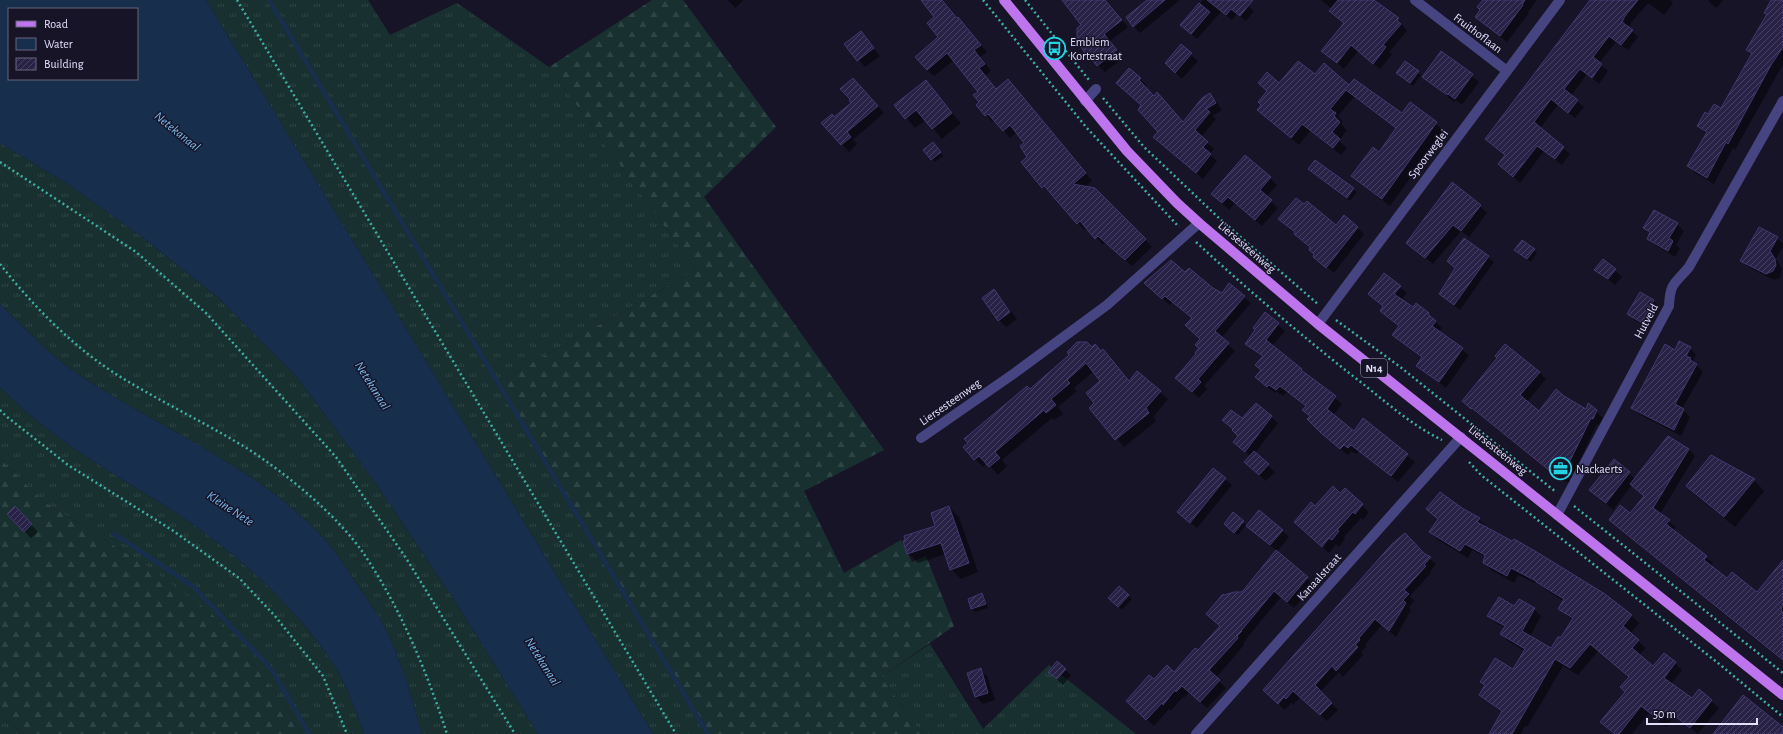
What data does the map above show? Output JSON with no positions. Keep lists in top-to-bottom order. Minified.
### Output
{"streets":{"main road":["Liersesteenweg","N14"],"street":["Fruithoflaan","Spoorweglei","Hutveld","Kanaalstraat"]},"crossings":[["Fruithoflaan","Spoorweglei"],["Spoorweglei","Liersesteenweg"],["Liersesteenweg","Hutveld"],["Liersesteenweg","Kanaalstraat"]],"water":["Netekanaal","Kleine Nete"],"places":{"bus stop":["Emblem Kortestraat"],"office":["Nackaerts"]},"legend":["Road","Water","Building"],"scale_bar":"50 m"}
